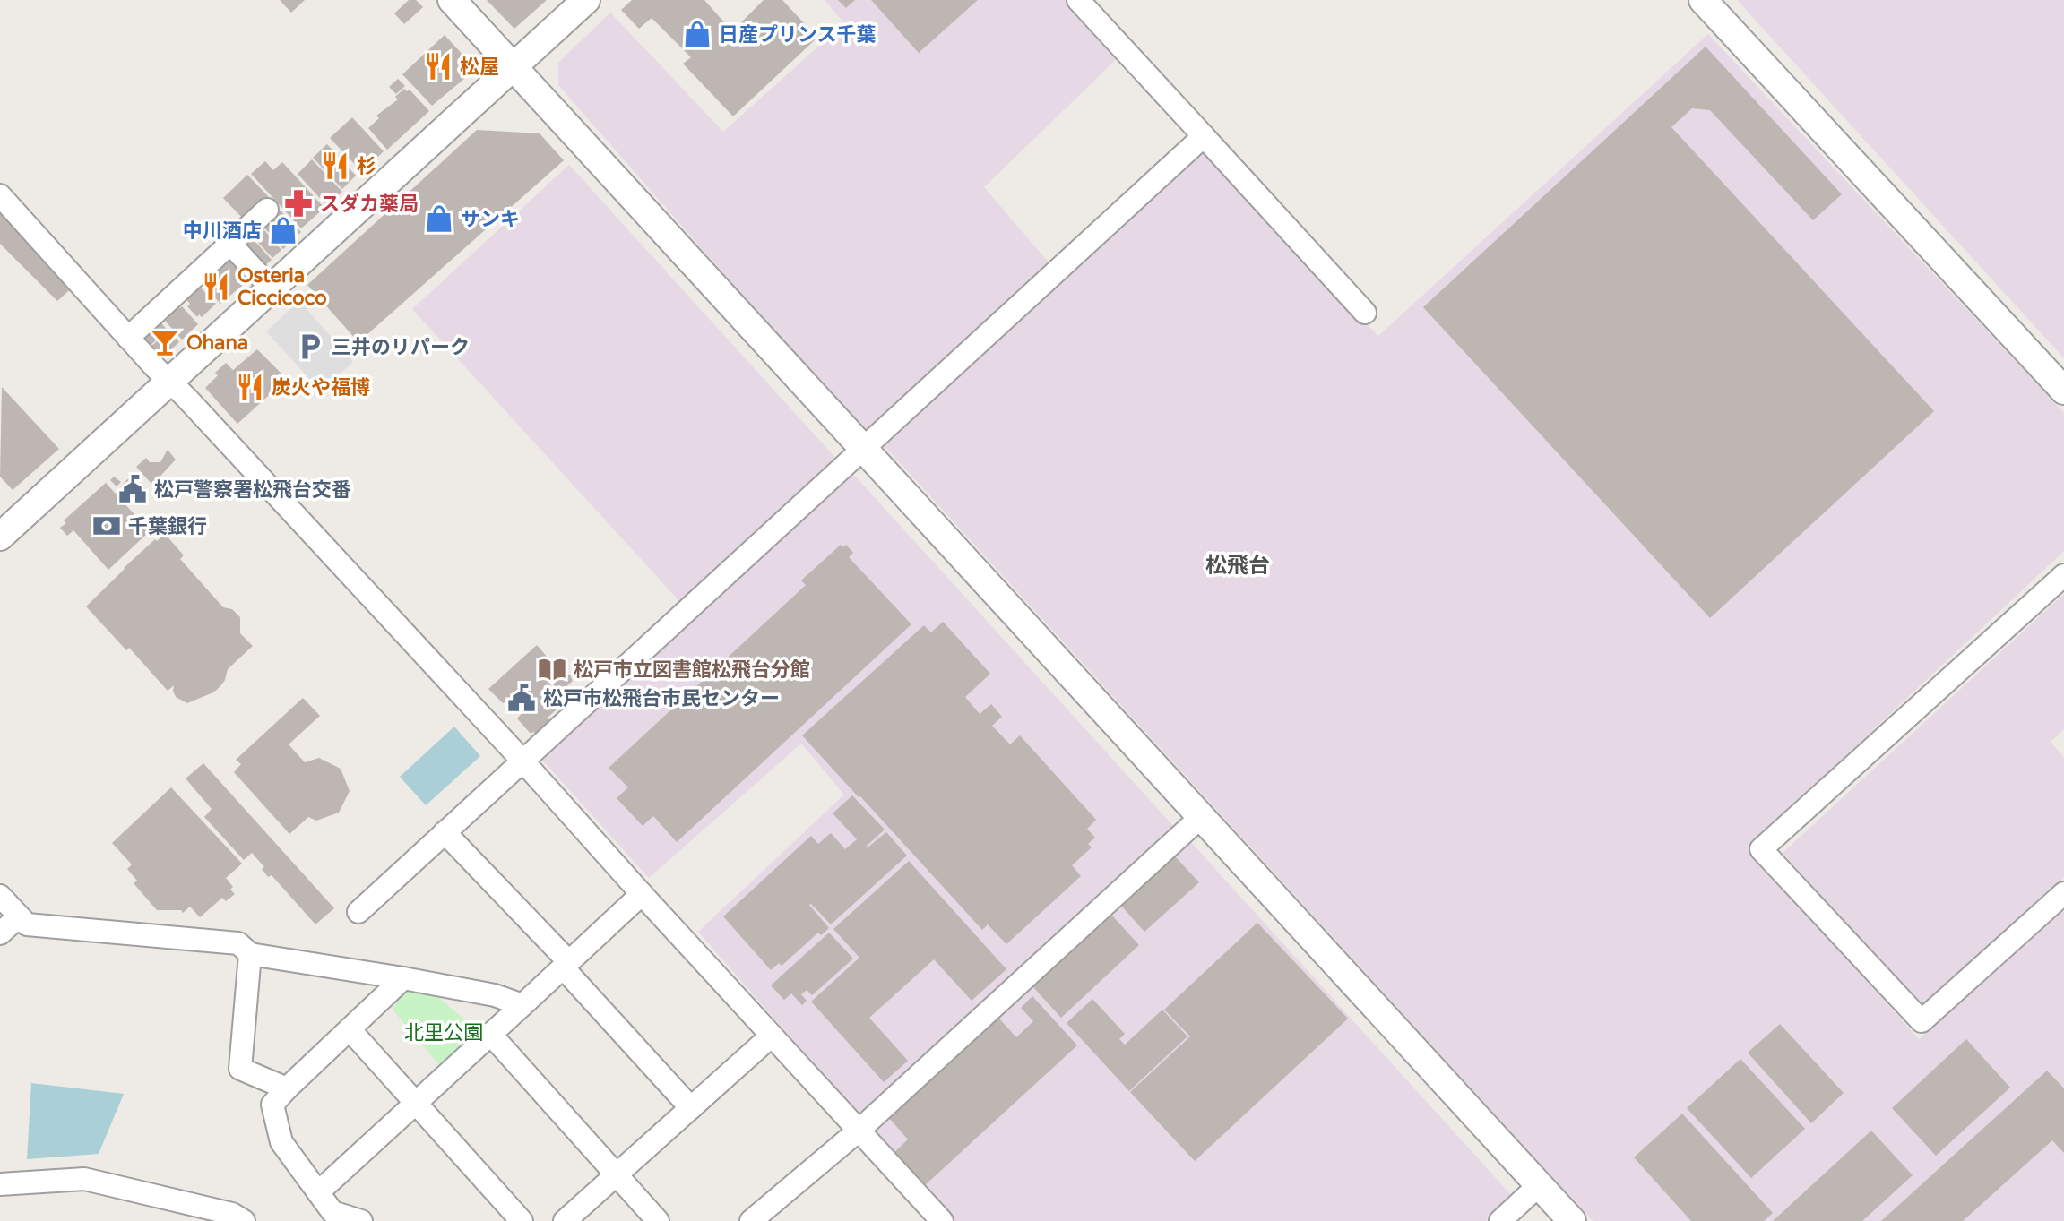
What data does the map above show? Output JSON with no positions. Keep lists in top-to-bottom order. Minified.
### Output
{"districts":["松飛台"],"parks":["北里公園"],"places":{"shop":["日産プリンス千葉","サンキ","中川酒店"],"restaurant":["松屋","杉","Osteria Ciccicoco","炭火や福博"],"pharmacy":["スダカ薬局"],"bar":["Ohana"],"parking":["三井のリパーク"],"public building":["松戸警察署松飛台交番","松戸市松飛台市民センター"],"bank":["千葉銀行"],"library":["松戸市立図書館松飛台分館"]}}
